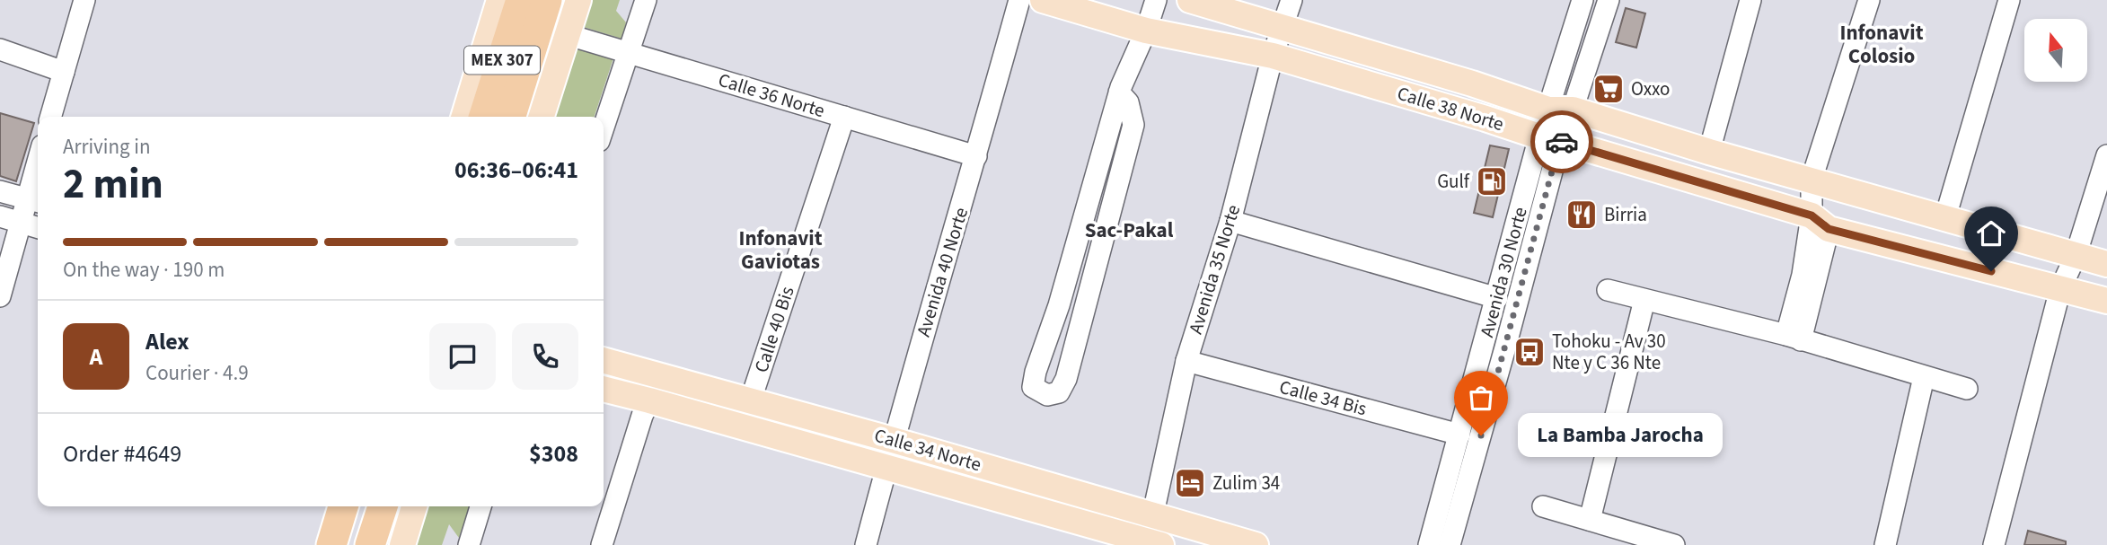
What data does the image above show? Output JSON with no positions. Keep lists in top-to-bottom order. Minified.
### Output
{"streets":{"highway":["MEX 307"],"main road":["Calle 38 Norte","Calle 34 Norte"],"street":["Calle 36 Norte","Avenida 35 Norte","Avenida 40 Norte","Avenida 30 Norte","Calle 40 Bis","Calle 34 Bis"]},"crossings":[["Calle 36 Norte","Avenida 40 Norte"],["Calle 36 Norte","Calle 40 Bis"],["Calle 38 Norte","Avenida 35 Norte"],["Calle 38 Norte","Avenida 30 Norte"],["Avenida 35 Norte","Calle 34 Bis"],["Avenida 35 Norte","Calle 34 Norte"],["Avenida 40 Norte","Calle 34 Norte"],["Avenida 30 Norte","Calle 34 Bis"],["Calle 40 Bis","Calle 34 Norte"]],"districts":["Infonavit Colosio","Sac-Pakal","Infonavit Gaviotas"],"places":{"supermarket":["Oxxo"],"fuel station":["Gulf"],"restaurant":["Birria"],"bus stop":["Tohoku - Av 30 Nte y C 36 Nte"],"other":["La Bamba Jarocha"],"hotel":["Zulim 34"]},"north":"top","page":{"heading":["2 min","Arriving in","06:36–06:41"],"panel":["Alex","Courier · 4.9","Order #4649","$308"],"bar":"On the way · 190 m","round":"A","bubble":"La Bamba Jarocha"}}
